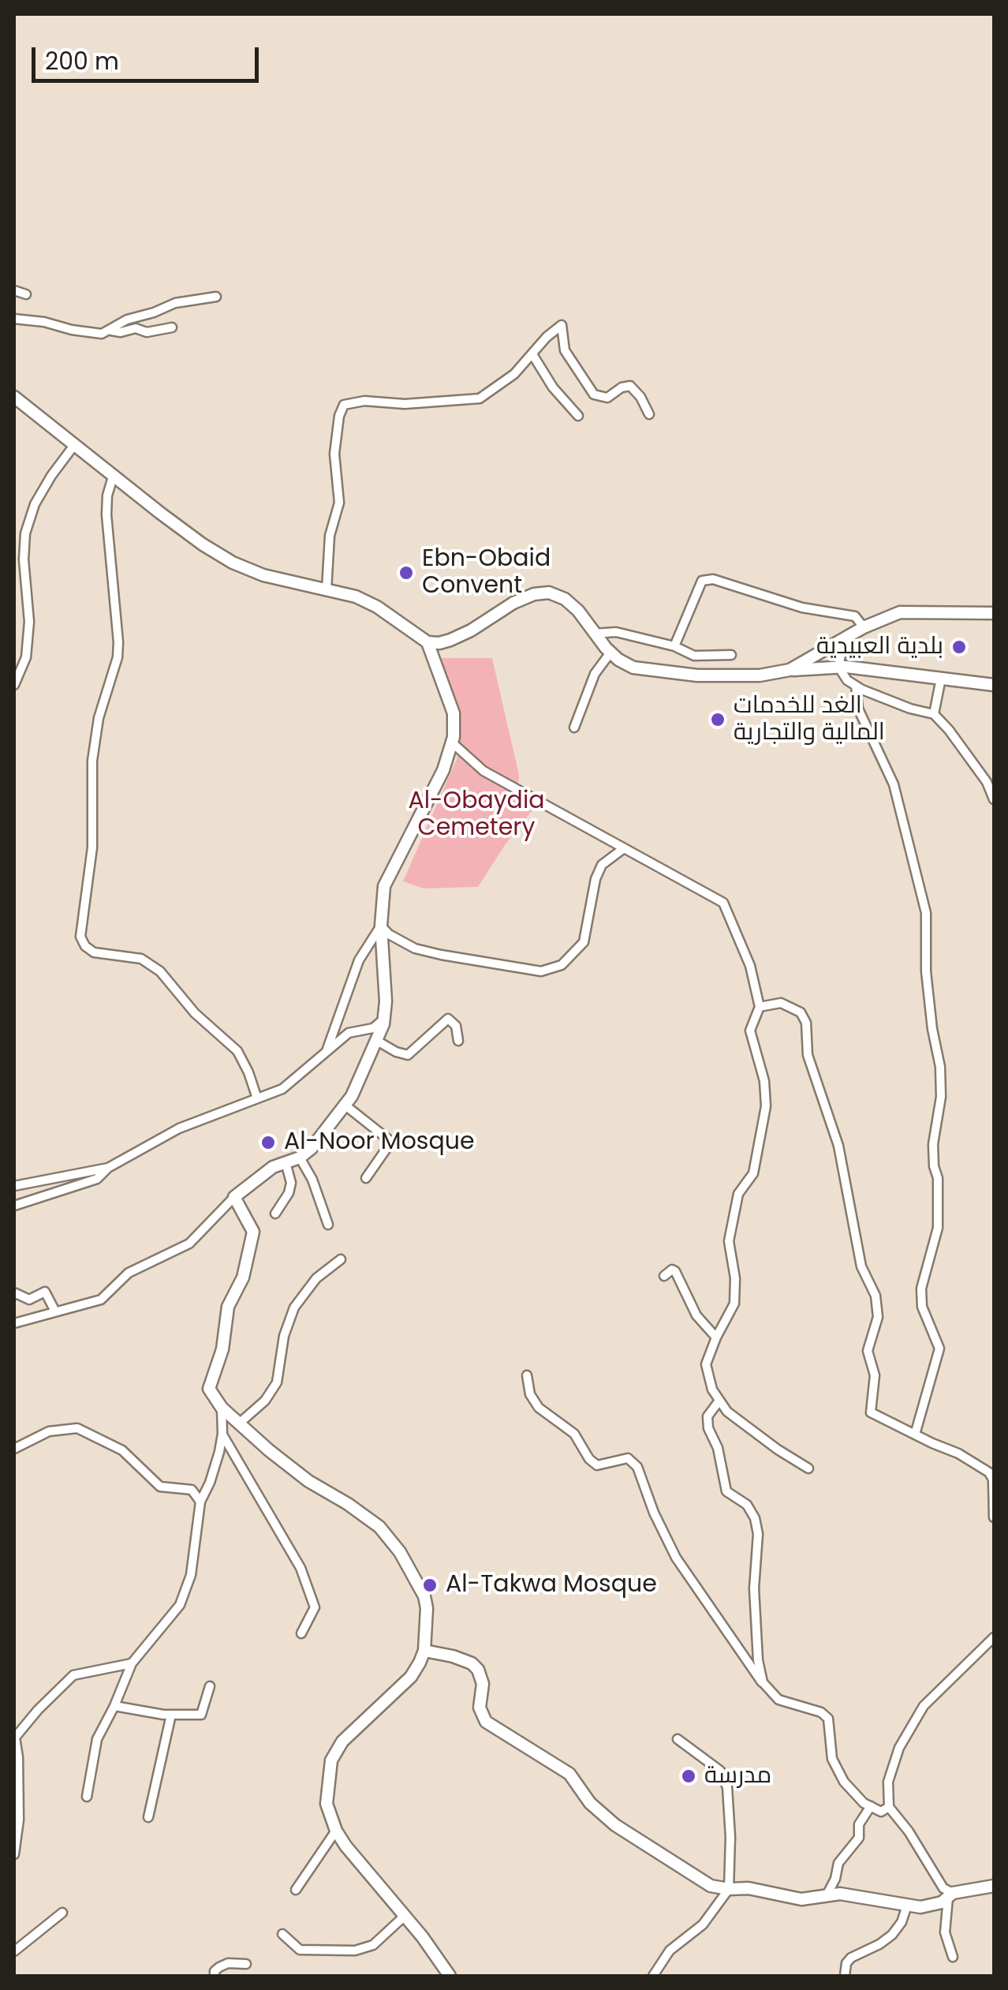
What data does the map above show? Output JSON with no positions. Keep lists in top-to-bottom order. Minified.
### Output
{"parks":["Al-Obaydia Cemetery"],"places":["Ebn-Obaid Convent","بلدية العبيدية","الغد للخدمات المالية والتجارية","Al-Noor Mosque","Al-Takwa Mosque","مدرسة"],"scale_bar":"200 m"}
